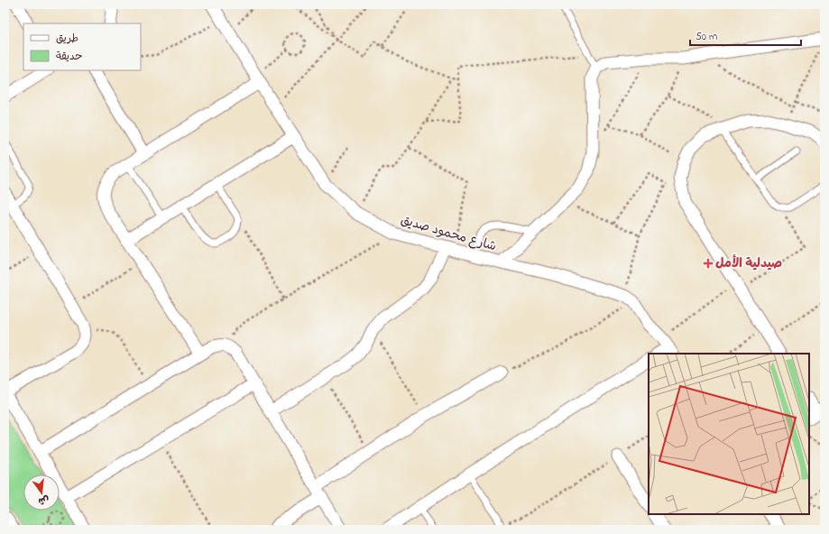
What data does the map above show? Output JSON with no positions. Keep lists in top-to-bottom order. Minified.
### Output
{"streets":{"street":["شارع محمود صديق"]},"places":{"health":["صيدلية الأمل"]},"legend":["طريق","حديقة"],"scale_bar":"50 m","north":"bottom"}
